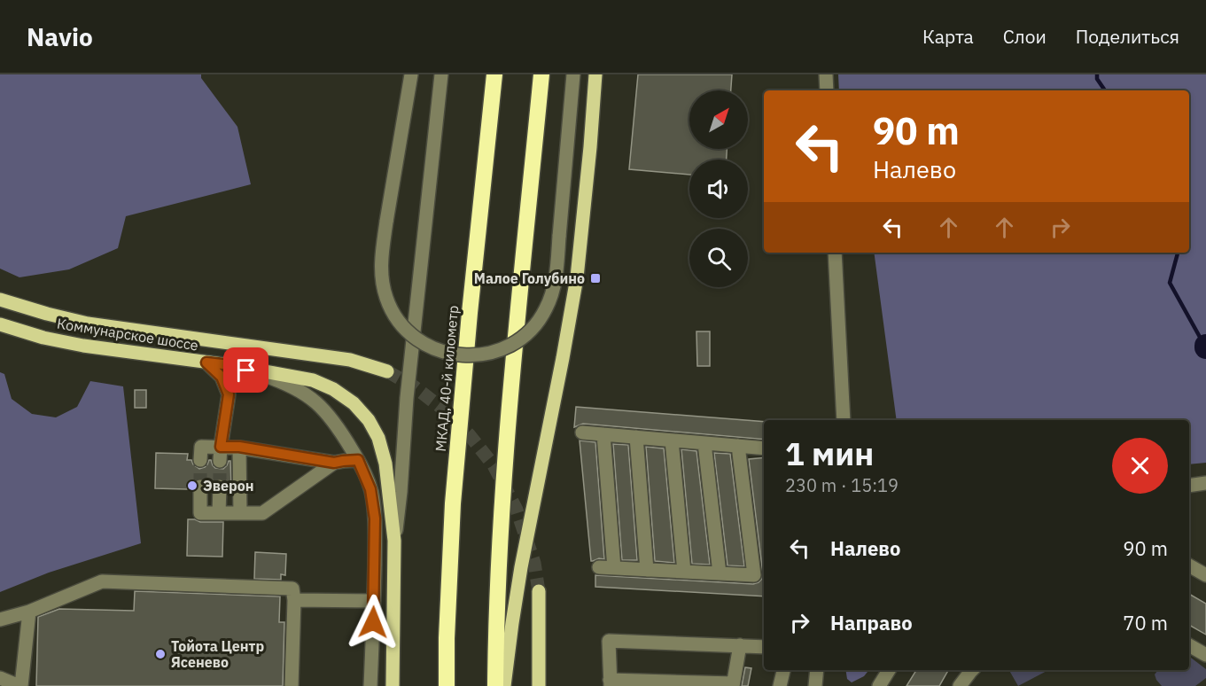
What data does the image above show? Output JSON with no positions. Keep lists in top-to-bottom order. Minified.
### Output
{"streets":{"highway":["МКАД, 40-й километр"],"main road":["Коммунарское шоссе"]},"places":{"transit":["Малое Голубино"],"other":["Эверон","Тойота Центр Ясенево"]},"north":"top right","page":{"header":"Navio","nav":["Карта","Слои","Поделиться"],"turn":["90 m","Налево"],"heading":["1 мин","230 m · 15:19"],"list":[{"name":"Налево","value":"90 m"},{"name":"Направо","value":"70 m"}]}}
